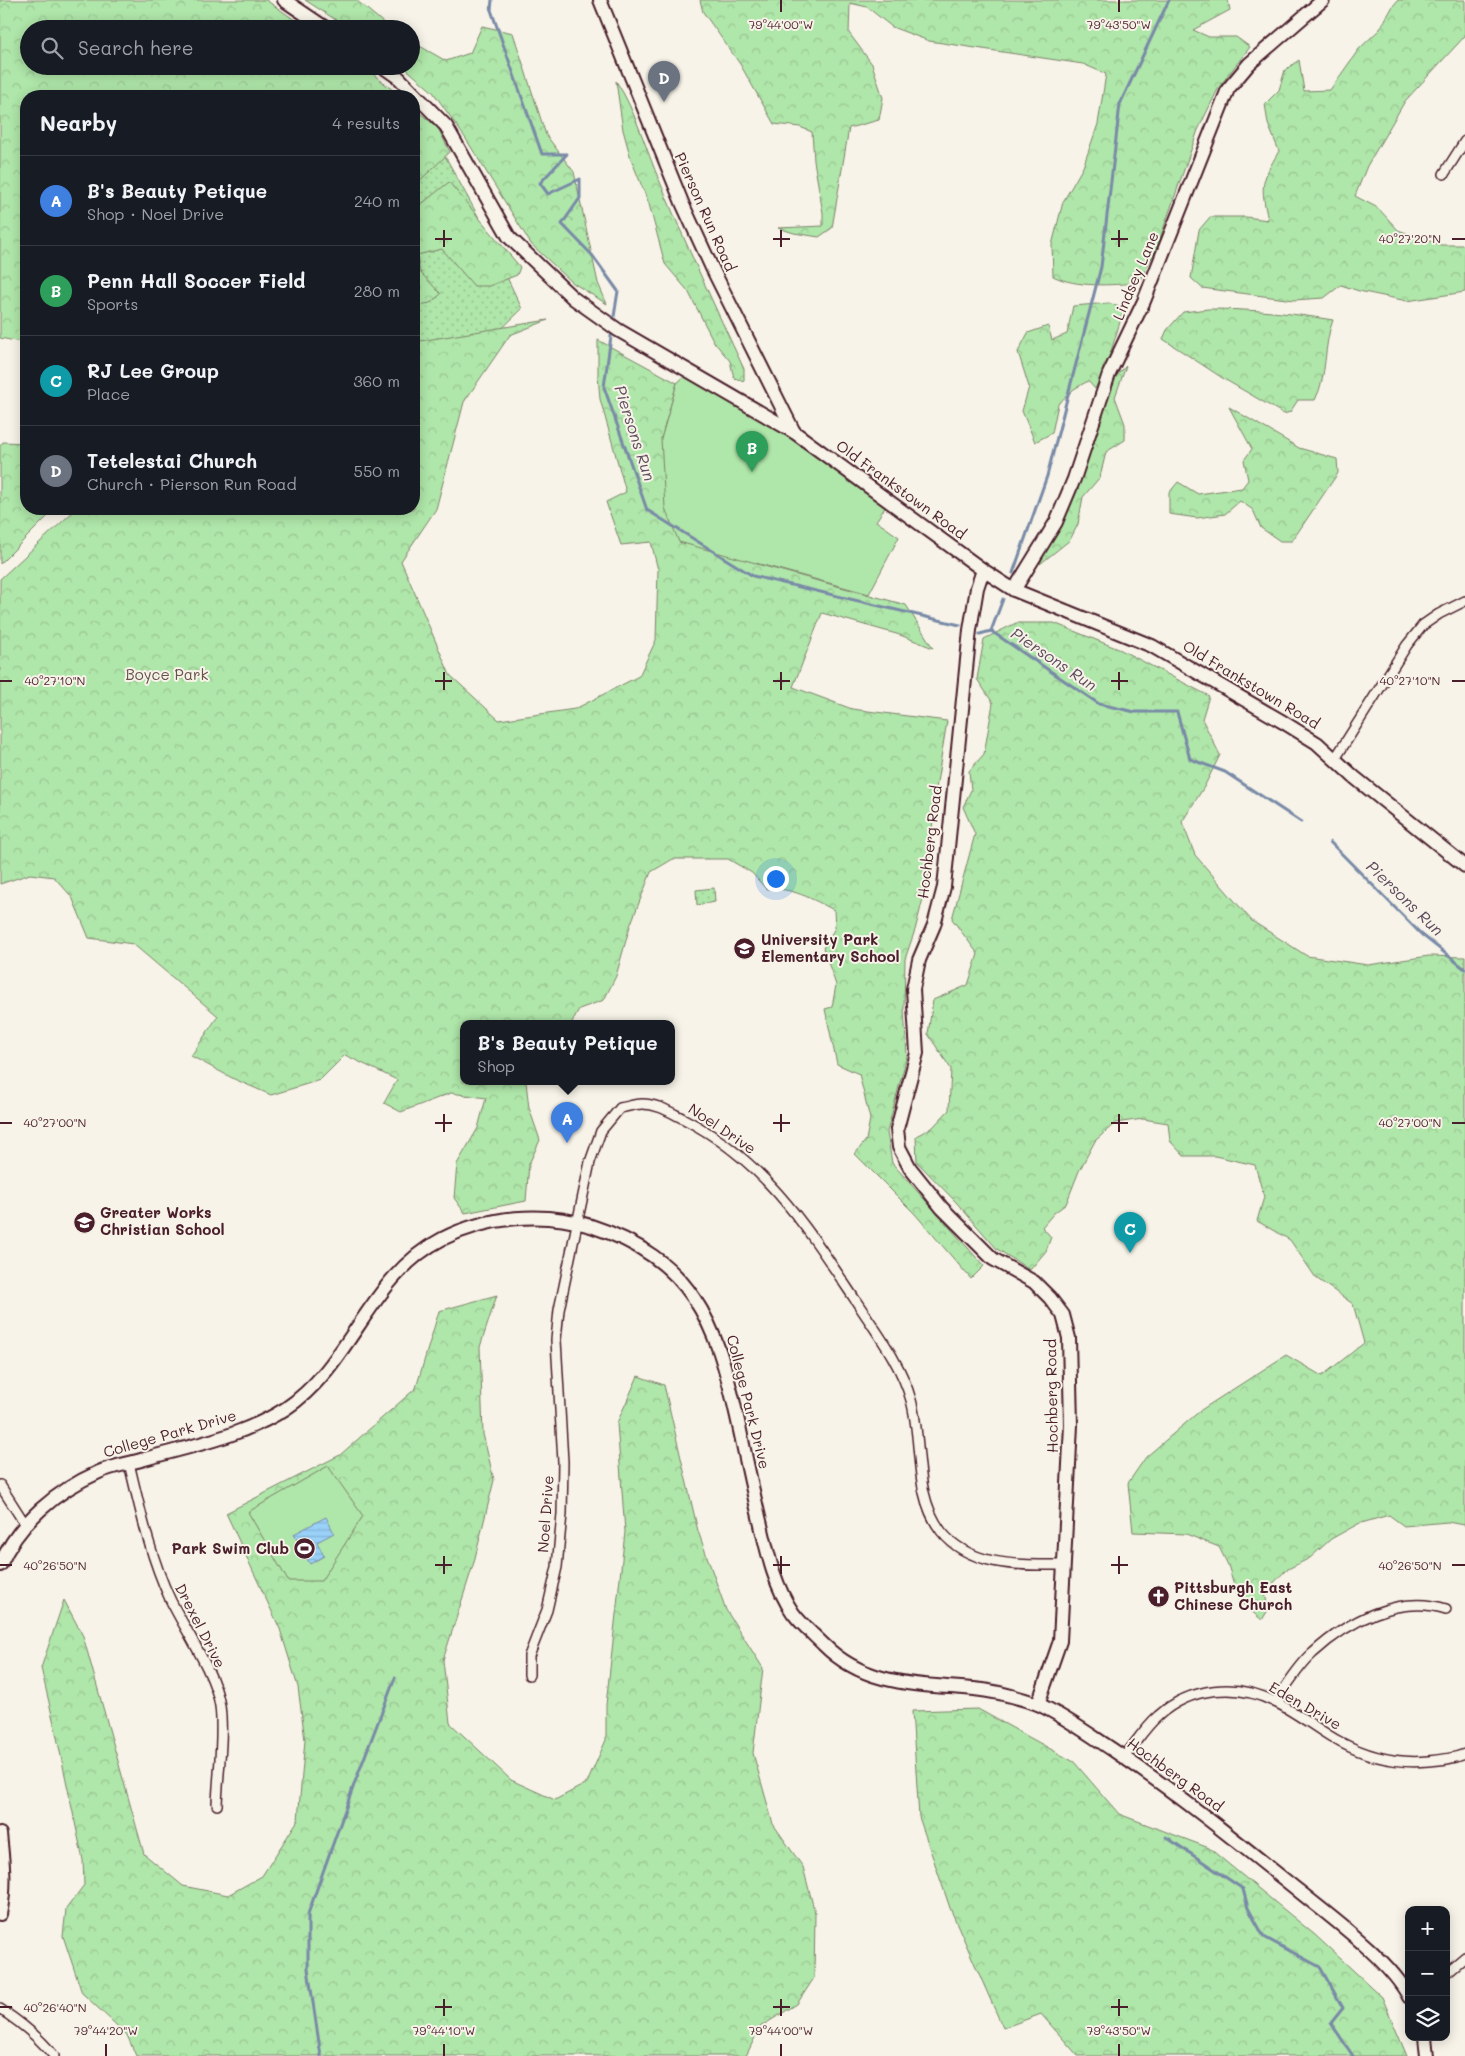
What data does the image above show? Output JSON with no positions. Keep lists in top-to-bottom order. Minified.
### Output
{"streets":{"street":["Pierson Run Road","Lindsey Lane","Old Frankstown Road","Hochberg Road","Noel Drive","College Park Drive","Drexel Drive","Eden Drive"]},"crossings":[["Pierson Run Road","Old Frankstown Road"],["Lindsey Lane","Old Frankstown Road"],["Old Frankstown Road","Hochberg Road"],["Hochberg Road","Noel Drive"],["Hochberg Road","College Park Drive"],["Hochberg Road","Eden Drive"],["Noel Drive","College Park Drive"],["College Park Drive","Drexel Drive"]],"water":["Piersons Run"],"parks":["Boyce Park"],"places":{"school or university":["University Park Elementary School","Greater Works Christian School"],"sports":["Park Swim Club"],"church":["Pittsburgh East Chinese Church"]},"page":{"search":"Search here","pins":["D","B","A","C"],"heading":["Nearby","4 results"],"list":[{"mark":"A","name":"B's Beauty Petique","note":"Shop · Noel Drive","value":"240 m"},{"mark":"B","name":"Penn Hall Soccer Field","note":"Sports","value":"280 m"},{"mark":"C","name":"RJ Lee Group","note":"Place","value":"360 m"},{"mark":"D","name":"Tetelestai Church","note":"Church · Pierson Run Road","value":"550 m"}],"popup":["B's Beauty Petique","Shop"],"map_buttons":["+","−"]},"coordinates":["79°44'00\"W","79°43'50\"W","40°27'20\"N","40°27'10\"N","40°27'00\"N","40°26'50\"N","40°26'40\"N","79°44'20\"W","79°44'10\"W"]}
